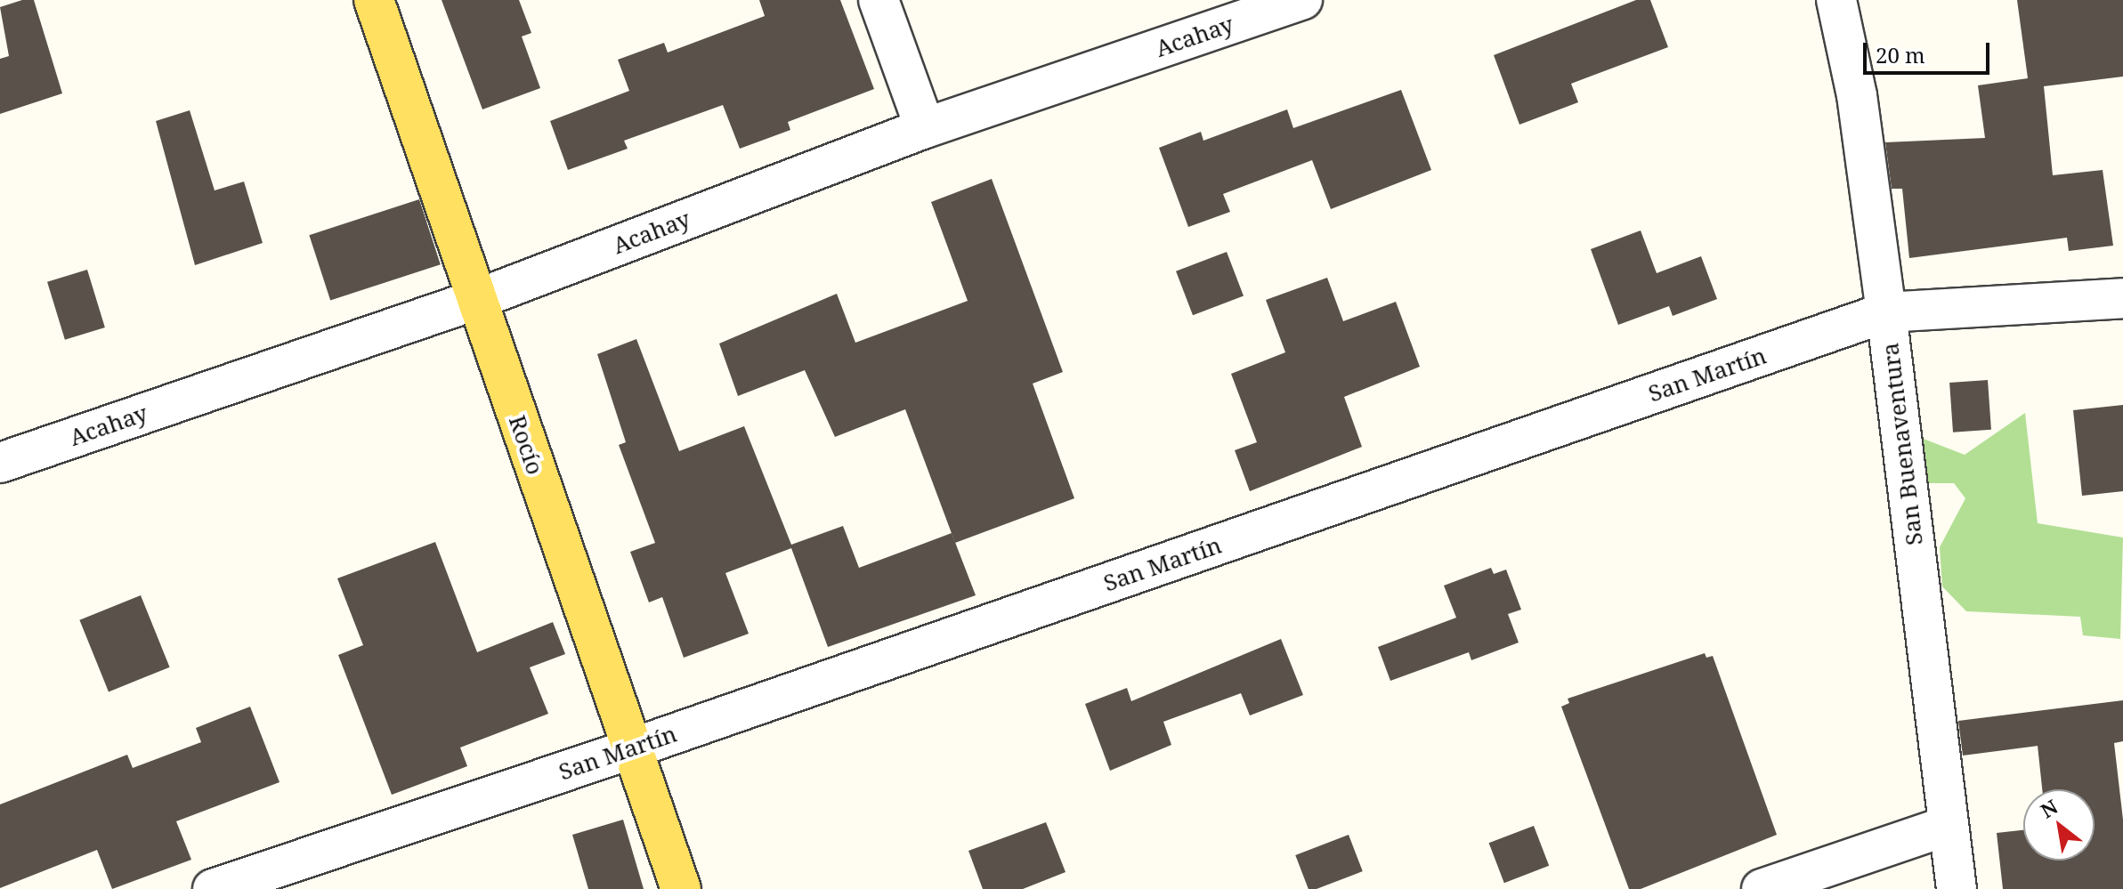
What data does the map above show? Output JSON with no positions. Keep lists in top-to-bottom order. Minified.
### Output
{"streets":{"main road":["Rocío"],"street":["Acahay","San Martín","San Buenaventura"]},"crossings":[["Acahay","Rocío"],["San Martín","San Buenaventura"],["San Martín","Rocío"]],"scale_bar":"20 m","north":"top left"}
